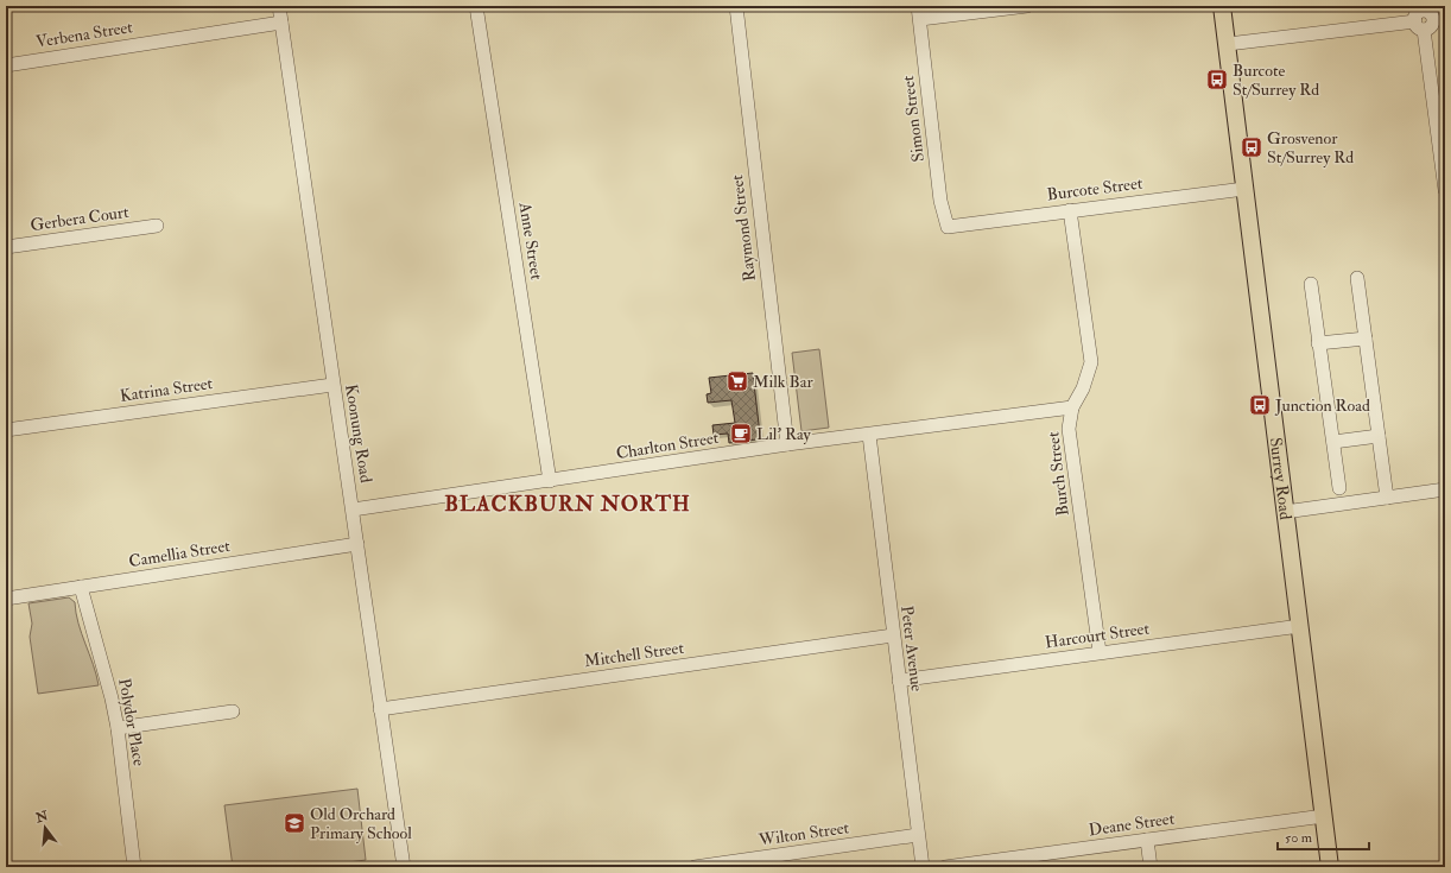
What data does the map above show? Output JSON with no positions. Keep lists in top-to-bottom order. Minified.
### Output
{"streets":{"main road":["Surrey Road"],"street":["Verbena Street","Simon Street","Burcote Street","Gerbera Court","Raymond Street","Anne Street","Katrina Street","Koonung Road","Charlton Street","Burch Street","Camellia Street","Harcourt Street","Peter Avenue","Mitchell Street","Polydor Place","Deane Street","Wilton Street"]},"crossings":[["Verbena Street","Koonung Road"],["Simon Street","Burcote Street"],["Burcote Street","Burch Street"],["Burcote Street","Surrey Road"],["Raymond Street","Charlton Street"],["Anne Street","Charlton Street"],["Katrina Street","Koonung Road"],["Koonung Road","Charlton Street"],["Koonung Road","Camellia Street"],["Koonung Road","Mitchell Street"],["Charlton Street","Burch Street"],["Charlton Street","Peter Avenue"],["Burch Street","Harcourt Street"],["Surrey Road","Harcourt Street"],["Surrey Road","Deane Street"],["Camellia Street","Polydor Place"],["Harcourt Street","Peter Avenue"],["Peter Avenue","Mitchell Street"],["Peter Avenue","Wilton Street"]],"districts":["BLACKBURN NORTH"],"places":{"bus stop":["Burcote St/Surrey Rd","Grosvenor St/Surrey Rd","Junction Road"],"supermarket":["Milk Bar"],"cafe":["Lil' Ray"],"school or university":["Old Orchard Primary School"]},"scale_bar":"50 m","north":"top"}
